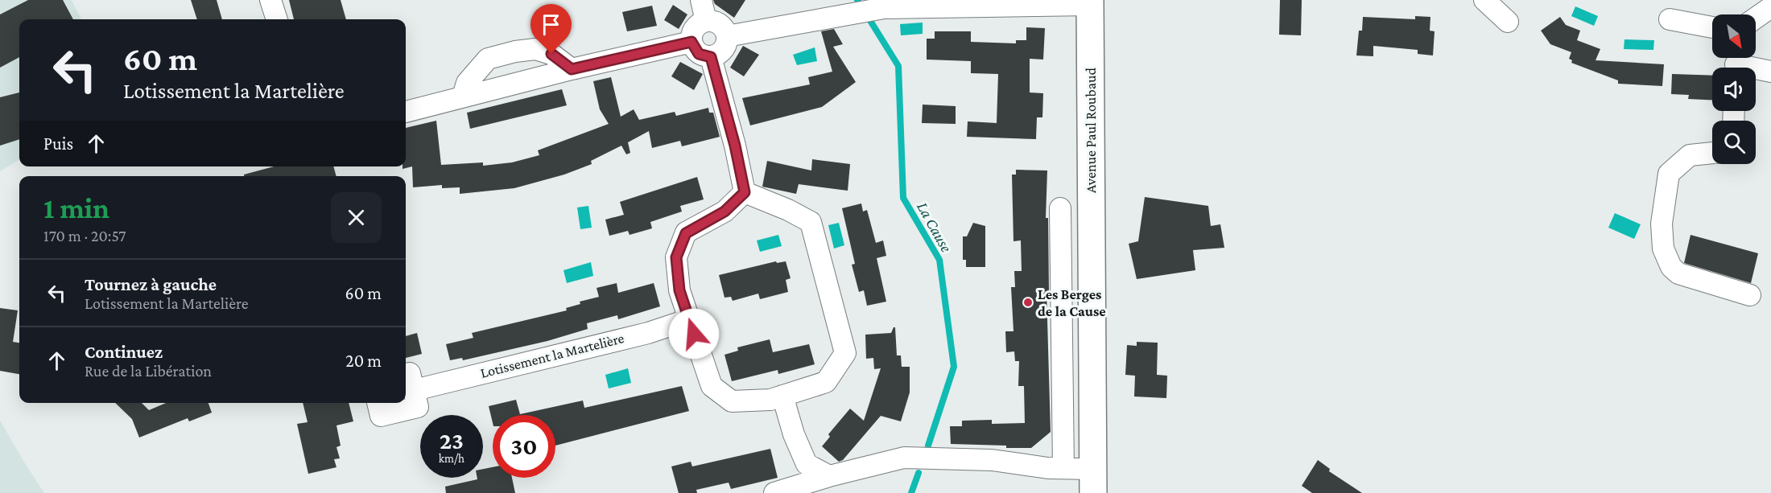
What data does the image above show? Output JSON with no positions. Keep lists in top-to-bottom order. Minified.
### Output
{"streets":{"street":["Avenue Paul Roubaud","Lotissement la Martelière"]},"water":["La Cause"],"places":["Les Berges de la Cause"],"north":"bottom right","page":{"turn":["60 m","Lotissement la Martelière"],"then":"Puis","heading":["1 min","170 m · 20:57"],"list":[{"name":"Tournez à gauche","note":"Lotissement la Martelière","value":"60 m"},{"name":"Continuez","note":"Rue de la Libération","value":"20 m"}],"speed":"23 km/h","limit":"30"}}
